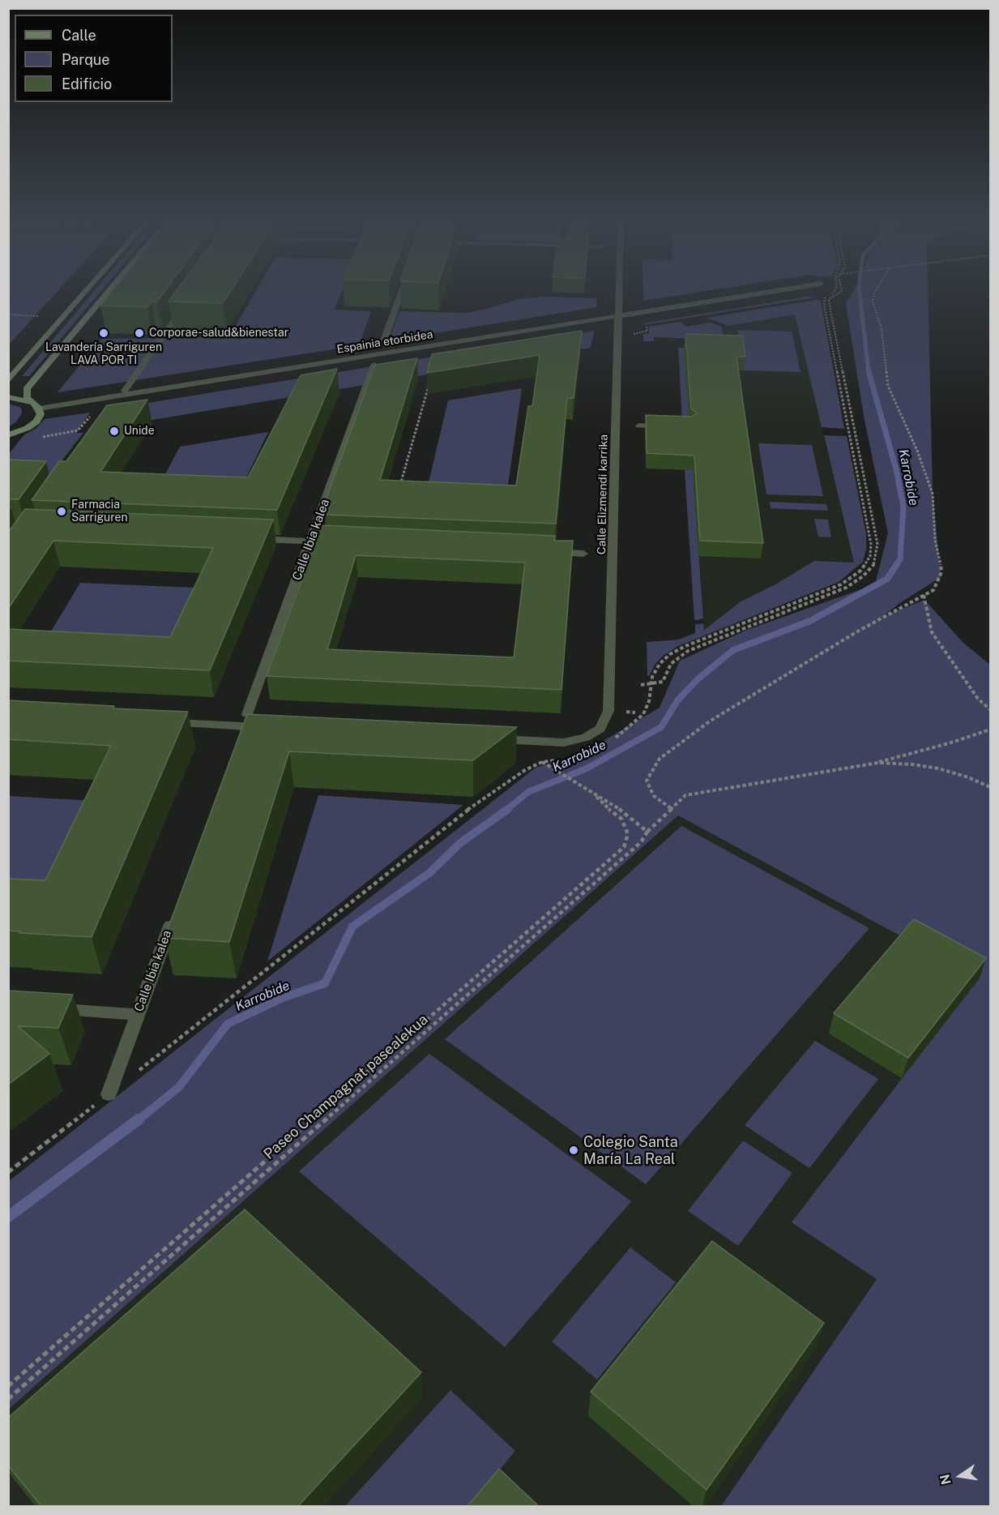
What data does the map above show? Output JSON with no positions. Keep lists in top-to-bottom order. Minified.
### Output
{"streets":{"street":["Espainia etorbidea","Calle Elizmendi karrika","Calle Ibia kalea"],"path":["Paseo Champagnat pasealekua"]},"crossings":[["Espainia etorbidea","Calle Elizmendi karrika"]],"water":["Karrobide"],"places":["Lavandería Sarriguren LAVA POR TI","Corporae-salud&bienestar","Unide","Farmacia Sarriguren","Colegio Santa María La Real"],"legend":["Calle","Parque","Edificio"],"north":"left"}
